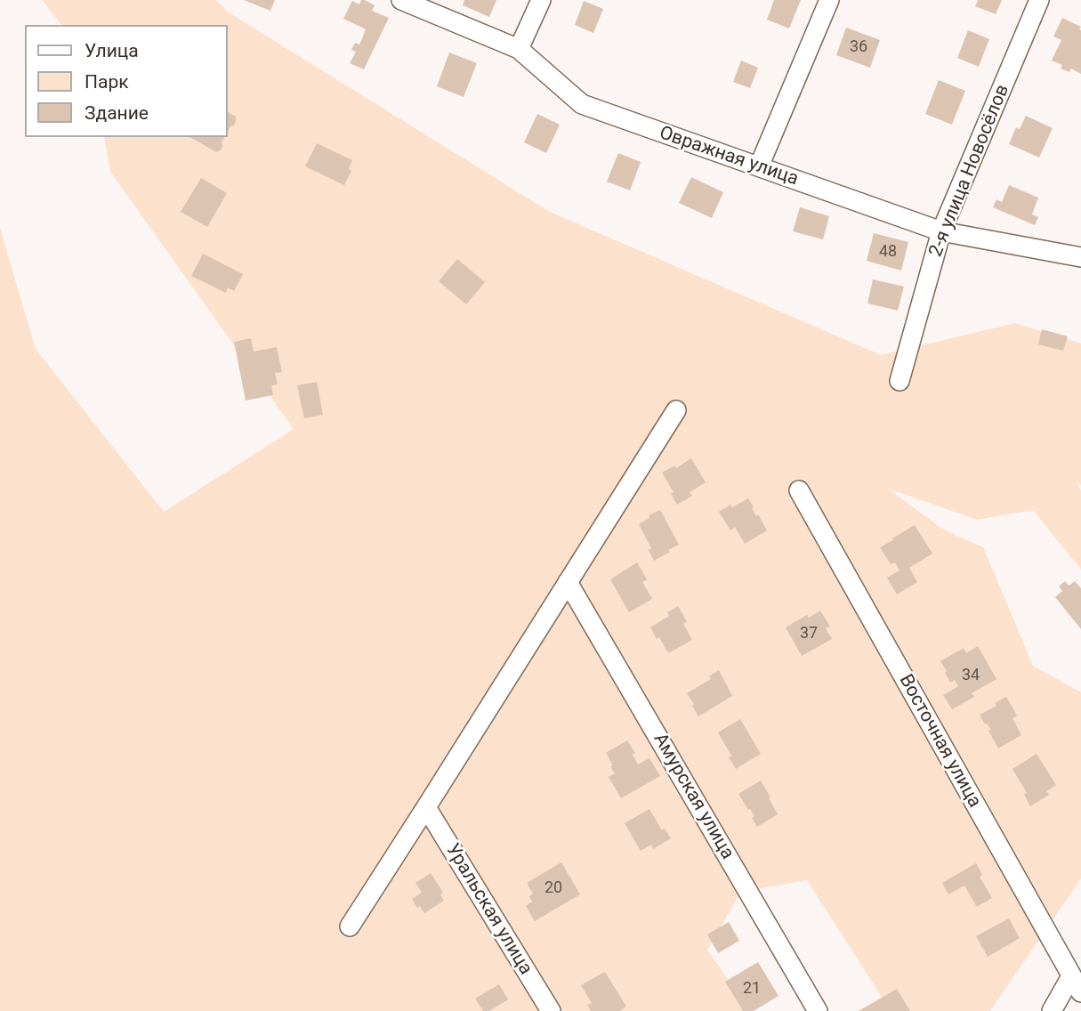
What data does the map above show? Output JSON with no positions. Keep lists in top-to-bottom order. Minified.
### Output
{"streets":{"street":["Овражная улица","2-я улица Новосёлов","Восточная улица","Амурская улица","Уральская улица"]},"crossings":[["Овражная улица","2-я улица Новосёлов"]],"house_numbers":["36","48","37","34","20","21"],"legend":["Улица","Парк","Здание"]}
